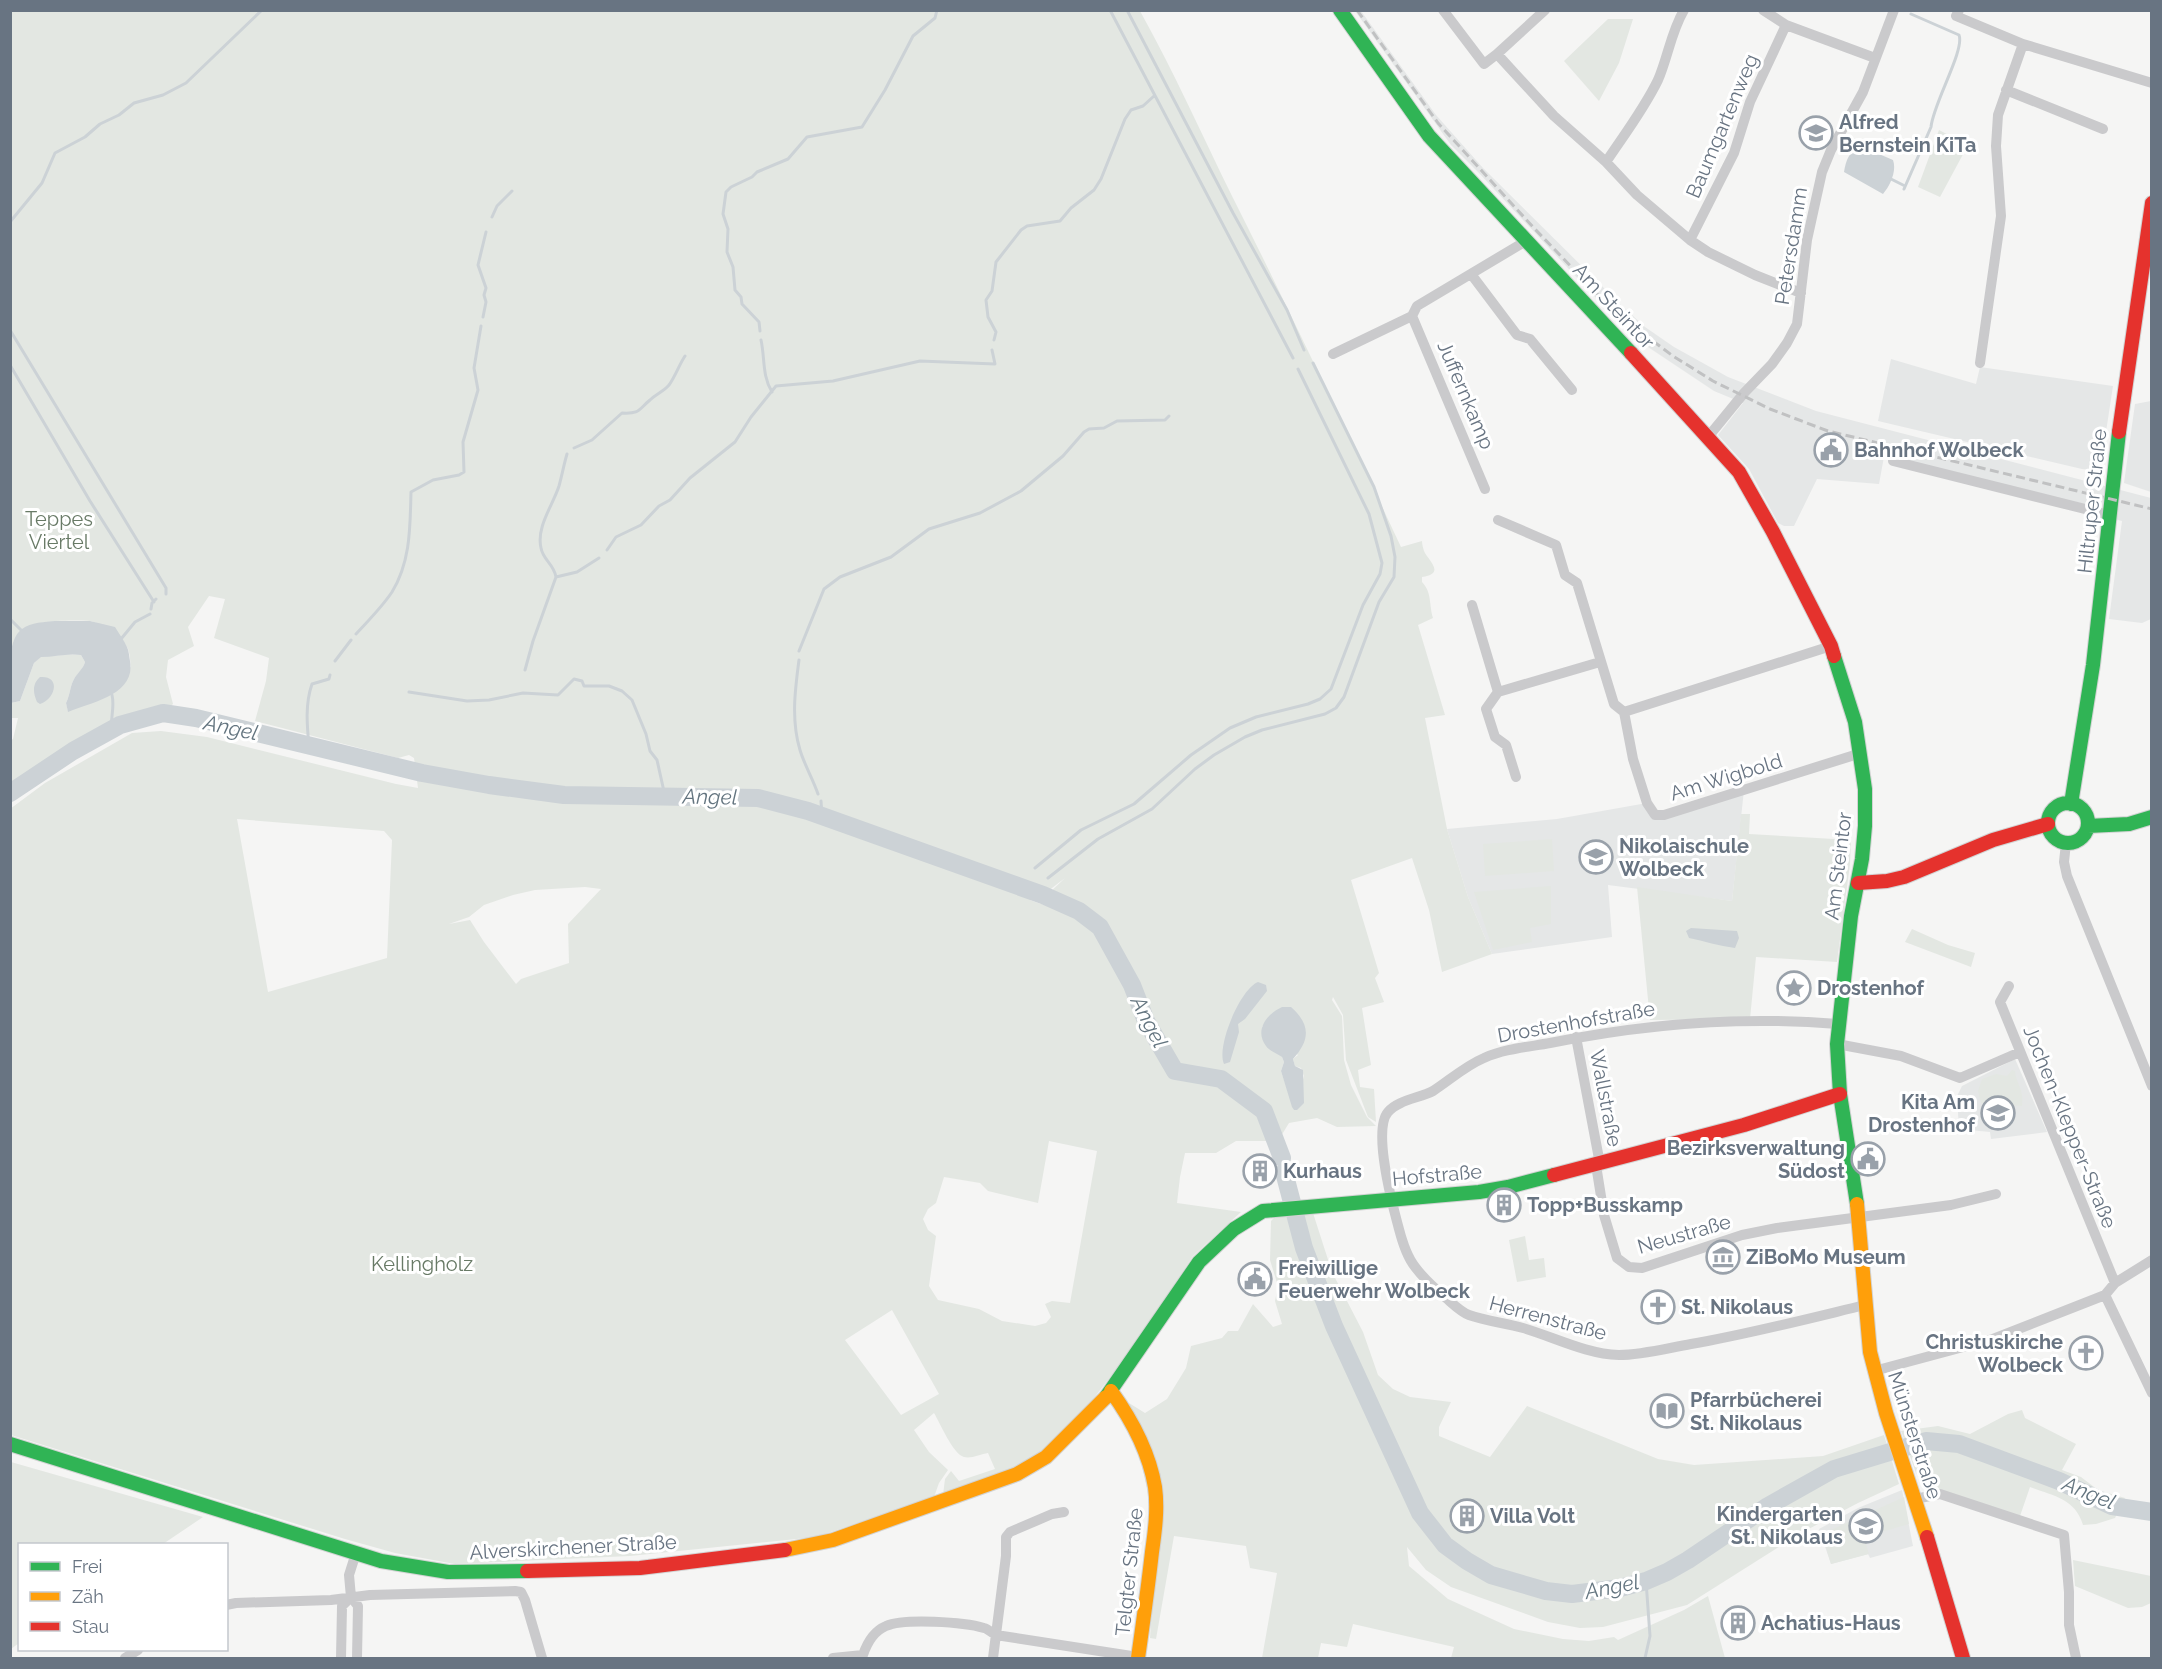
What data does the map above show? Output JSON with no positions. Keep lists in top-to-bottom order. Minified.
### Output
{"streets":{"street":["Baumgartenweg","Petersdamm","Am Steintor","Juffernkamp","Hiltruper Straße","Am Wigbold","Drostenhofstraße","Wallstraße","Jochen-Klepper-Straße","Hofstraße","Neustraße","Herrenstraße","Münsterstraße","Alverskirchener Straße","Telgter Straße"]},"crossings":[["Petersdamm","Am Steintor"],["Am Steintor","Am Wigbold"],["Am Steintor","Drostenhofstraße"],["Am Steintor","Hofstraße"],["Am Steintor","Münsterstraße"],["Drostenhofstraße","Wallstraße"],["Drostenhofstraße","Hofstraße"],["Drostenhofstraße","Herrenstraße"],["Wallstraße","Hofstraße"],["Wallstraße","Neustraße"],["Hofstraße","Neustraße"],["Hofstraße","Herrenstraße"],["Hofstraße","Münsterstraße"],["Hofstraße","Alverskirchener Straße"],["Hofstraße","Telgter Straße"],["Neustraße","Münsterstraße"],["Herrenstraße","Münsterstraße"],["Alverskirchener Straße","Telgter Straße"]],"water":["Angel"],"parks":["Teppes Viertel","Kellingholz"],"places":{"school or university":["Alfred Bernstein KiTa","Nikolaischule Wolbeck","Kita Am Drostenhof","Kindergarten St. Nikolaus"],"public building":["Bahnhof Wolbeck","Bezirksverwaltung Südost","Freiwillige Feuerwehr Wolbeck"],"place":["Drostenhof"],"building":["Kurhaus","Topp+Busskamp","Villa Volt","Achatius-Haus"],"museum":["ZiBoMo Museum"],"church":["St. Nikolaus","Christuskirche Wolbeck"],"library":["Pfarrbücherei St. Nikolaus"]},"legend":["Frei","Zäh","Stau"]}
